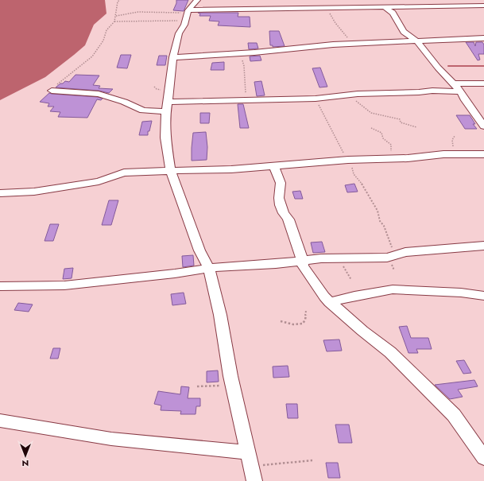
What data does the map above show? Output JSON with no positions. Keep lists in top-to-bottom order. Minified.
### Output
{"north":"bottom"}
